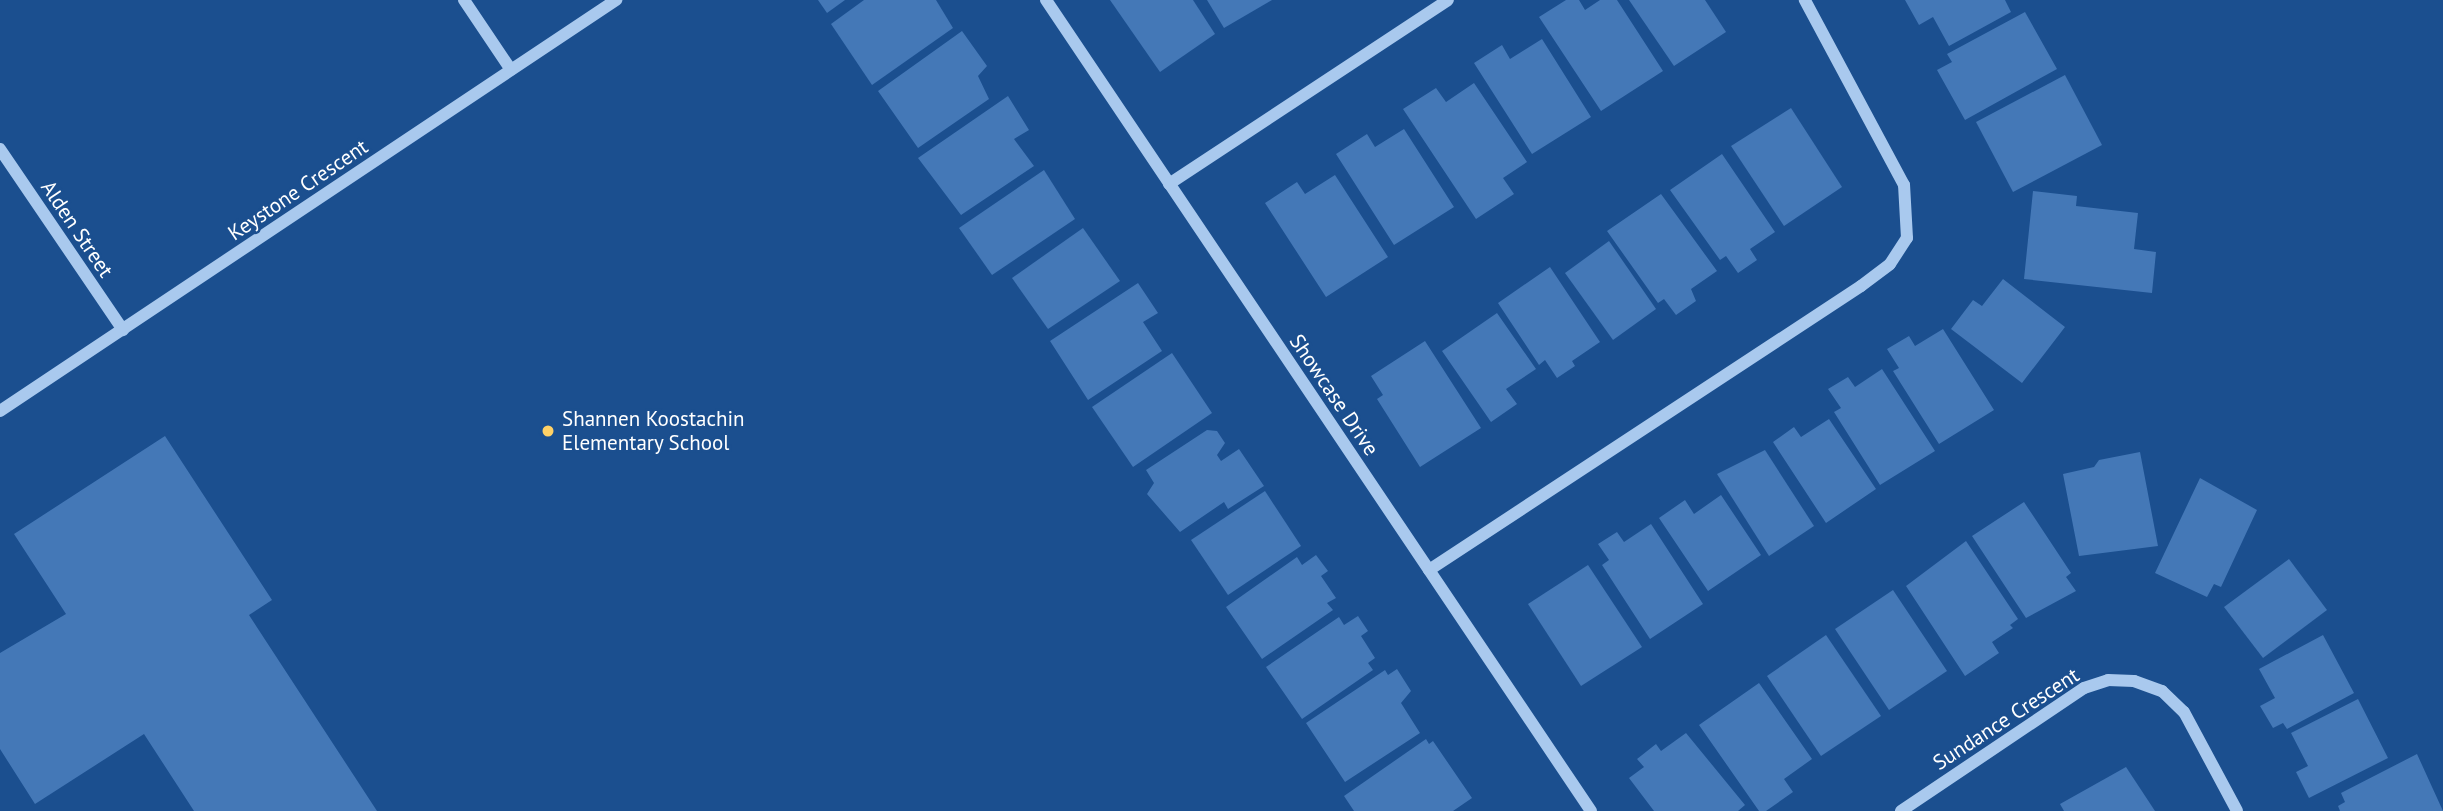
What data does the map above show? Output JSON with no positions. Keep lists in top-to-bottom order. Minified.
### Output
{"streets":{"street":["Keystone Crescent","Alden Street","Showcase Drive","Sundance Crescent"]},"crossings":[["Keystone Crescent","Alden Street"]],"places":["Shannen Koostachin Elementary School"]}
